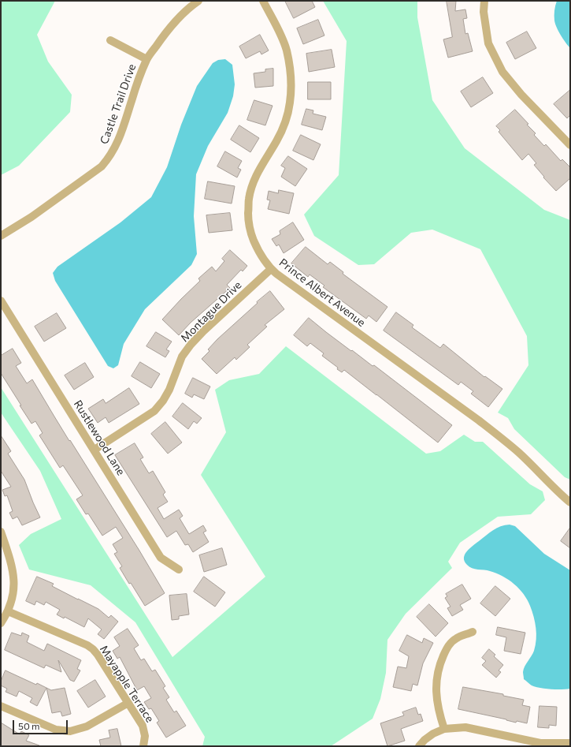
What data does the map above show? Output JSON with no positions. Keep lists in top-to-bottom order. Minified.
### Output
{"streets":{"street":["Castle Trail Drive","Prince Albert Avenue","Montague Drive","Rustlewood Lane","Mayapple Terrace"]},"crossings":[["Prince Albert Avenue","Montague Drive"],["Montague Drive","Rustlewood Lane"]],"scale_bar":"50 m"}
